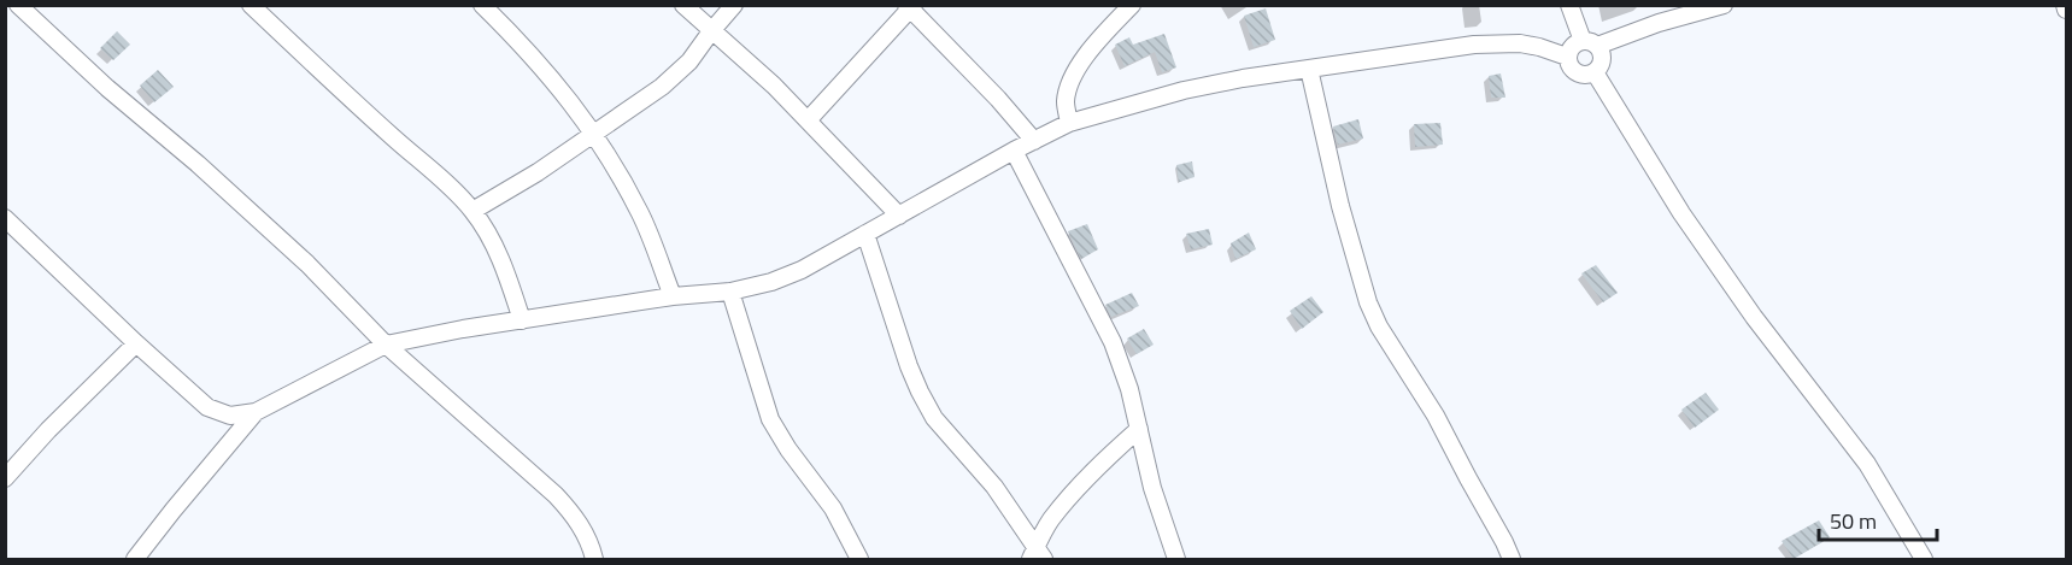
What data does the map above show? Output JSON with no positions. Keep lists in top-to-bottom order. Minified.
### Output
{"scale_bar":"50 m"}
